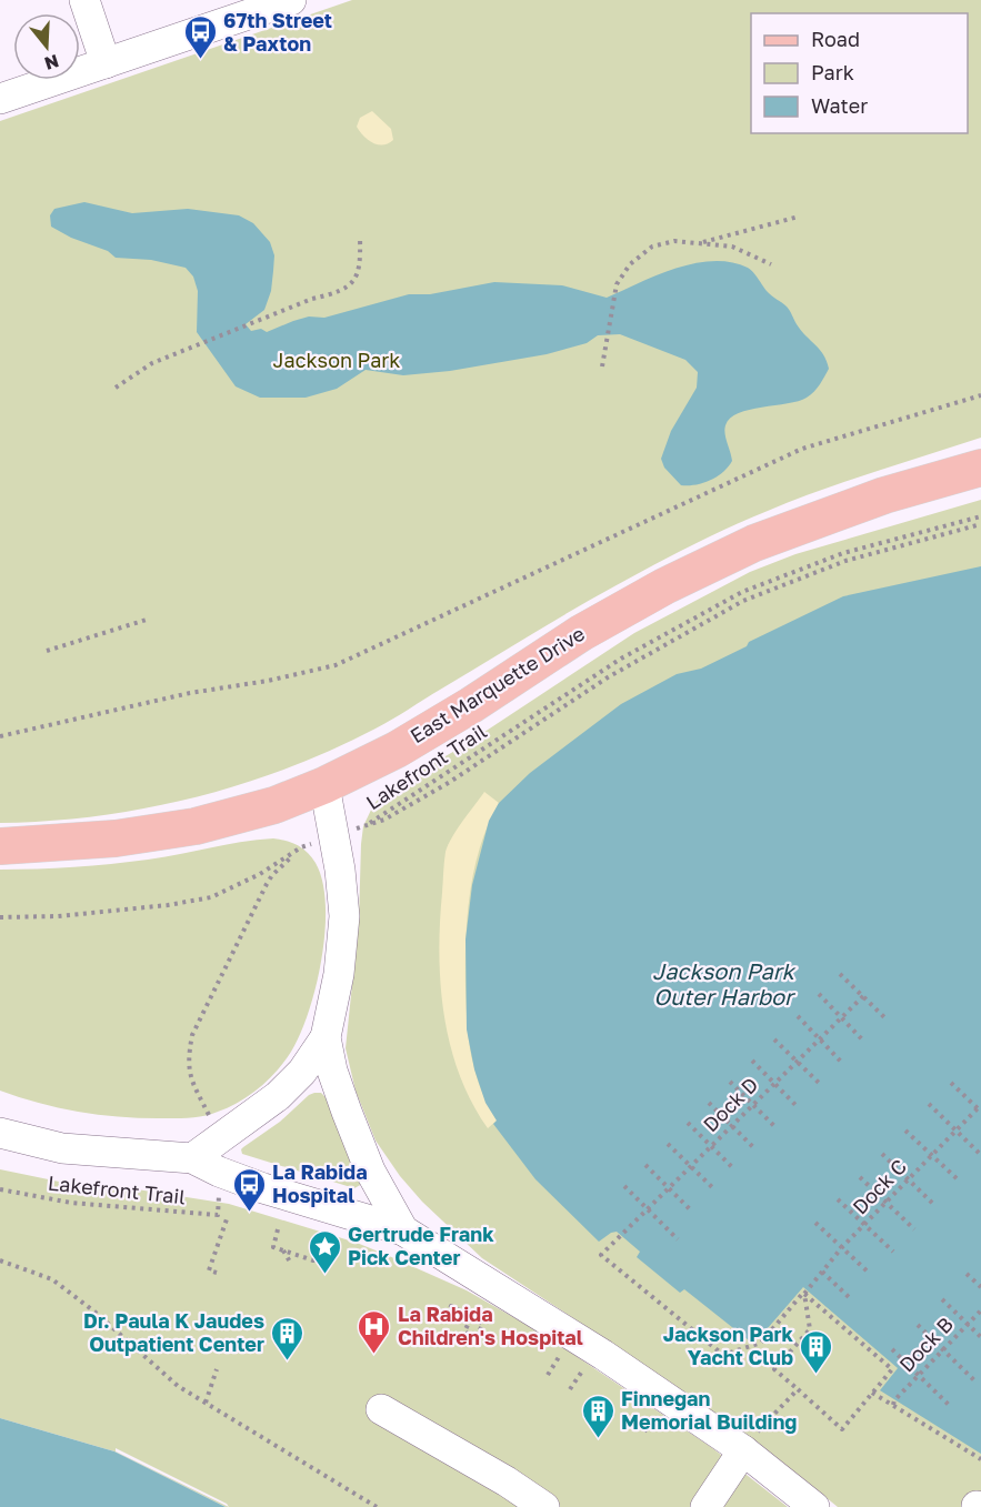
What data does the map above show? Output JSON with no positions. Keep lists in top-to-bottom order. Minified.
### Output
{"streets":{"main road":["East Marquette Drive"],"path":["Lakefront Trail","Dock D","Dock C","Dock B"]},"crossings":[["Dock D","Dock C"]],"water":["Jackson Park Outer Harbor"],"parks":["Jackson Park"],"places":{"bus stop":["67th Street & Paxton","La Rabida Hospital"],"place":["Gertrude Frank Pick Center"],"hospital":["La Rabida Children's Hospital"],"building":["Dr. Paula K Jaudes Outpatient Center","Jackson Park Yacht Club","Finnegan Memorial Building"]},"legend":["Road","Park","Water"],"north":"bottom"}
